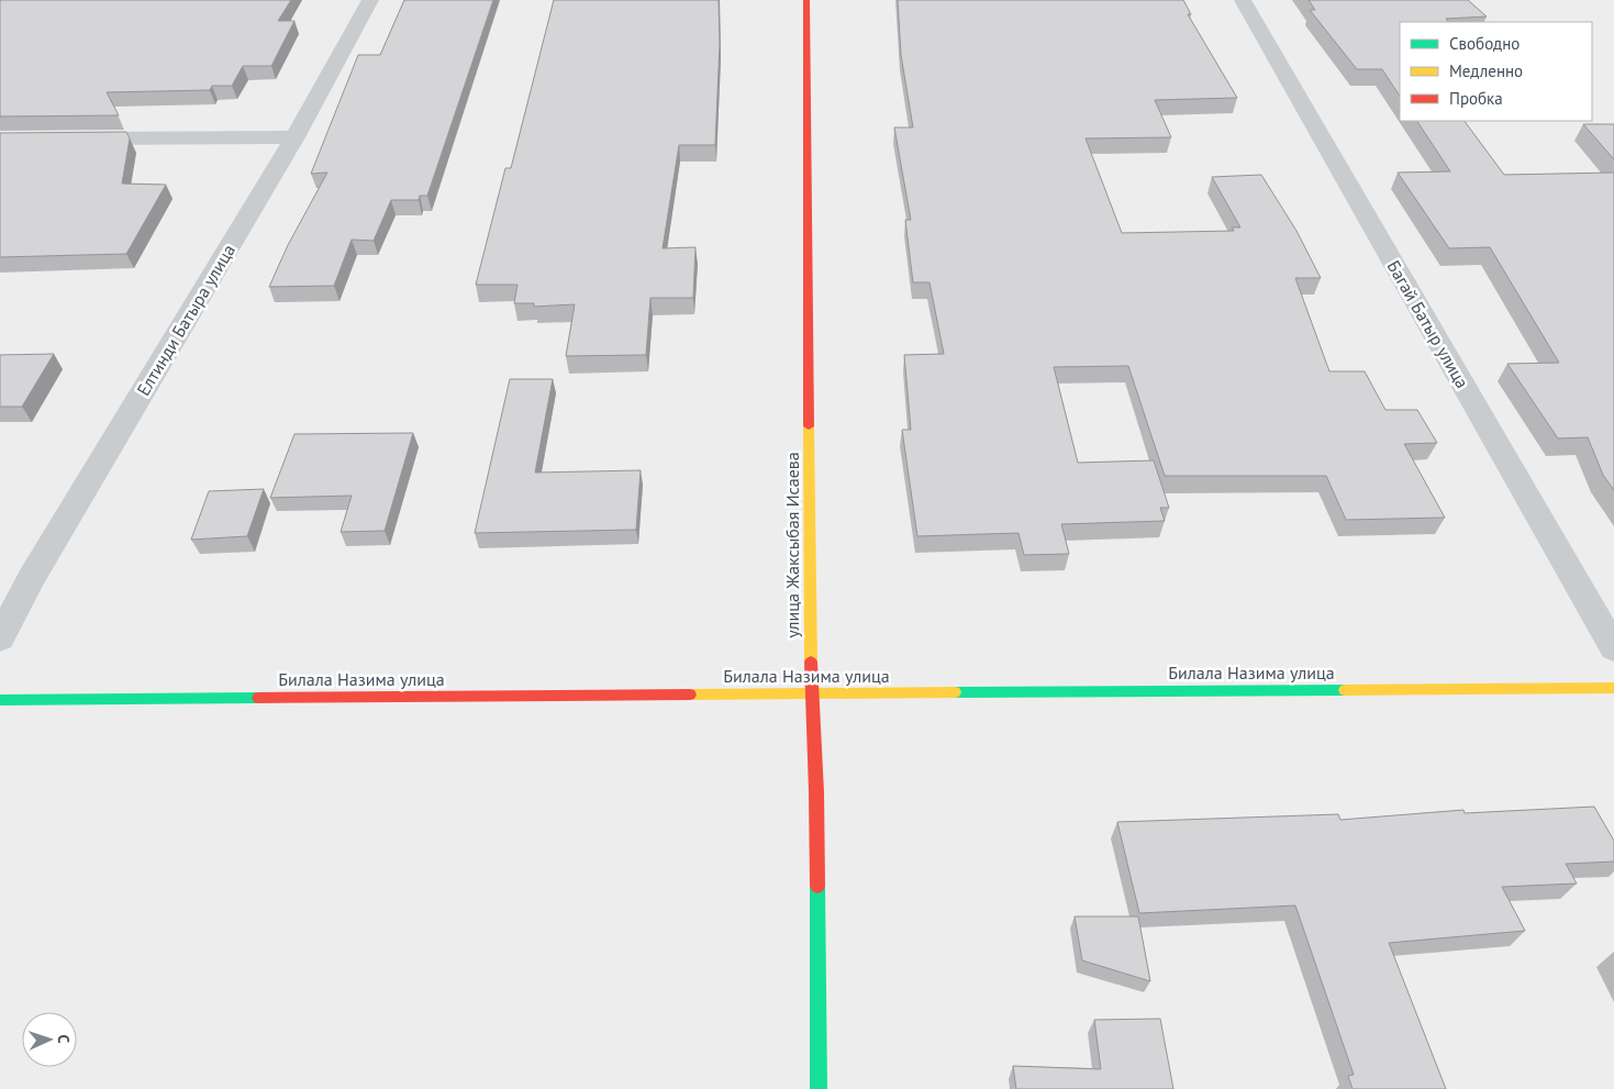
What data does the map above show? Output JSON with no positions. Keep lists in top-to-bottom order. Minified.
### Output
{"streets":{"street":["Елтинди Батыра улица","Багай Батыр улица","улица Жаксыбая Исаева","Билала Назима улица"]},"crossings":[["улица Жаксыбая Исаева","Билала Назима улица"]],"legend":["Свободно","Медленно","Пробка"],"north":"right"}
